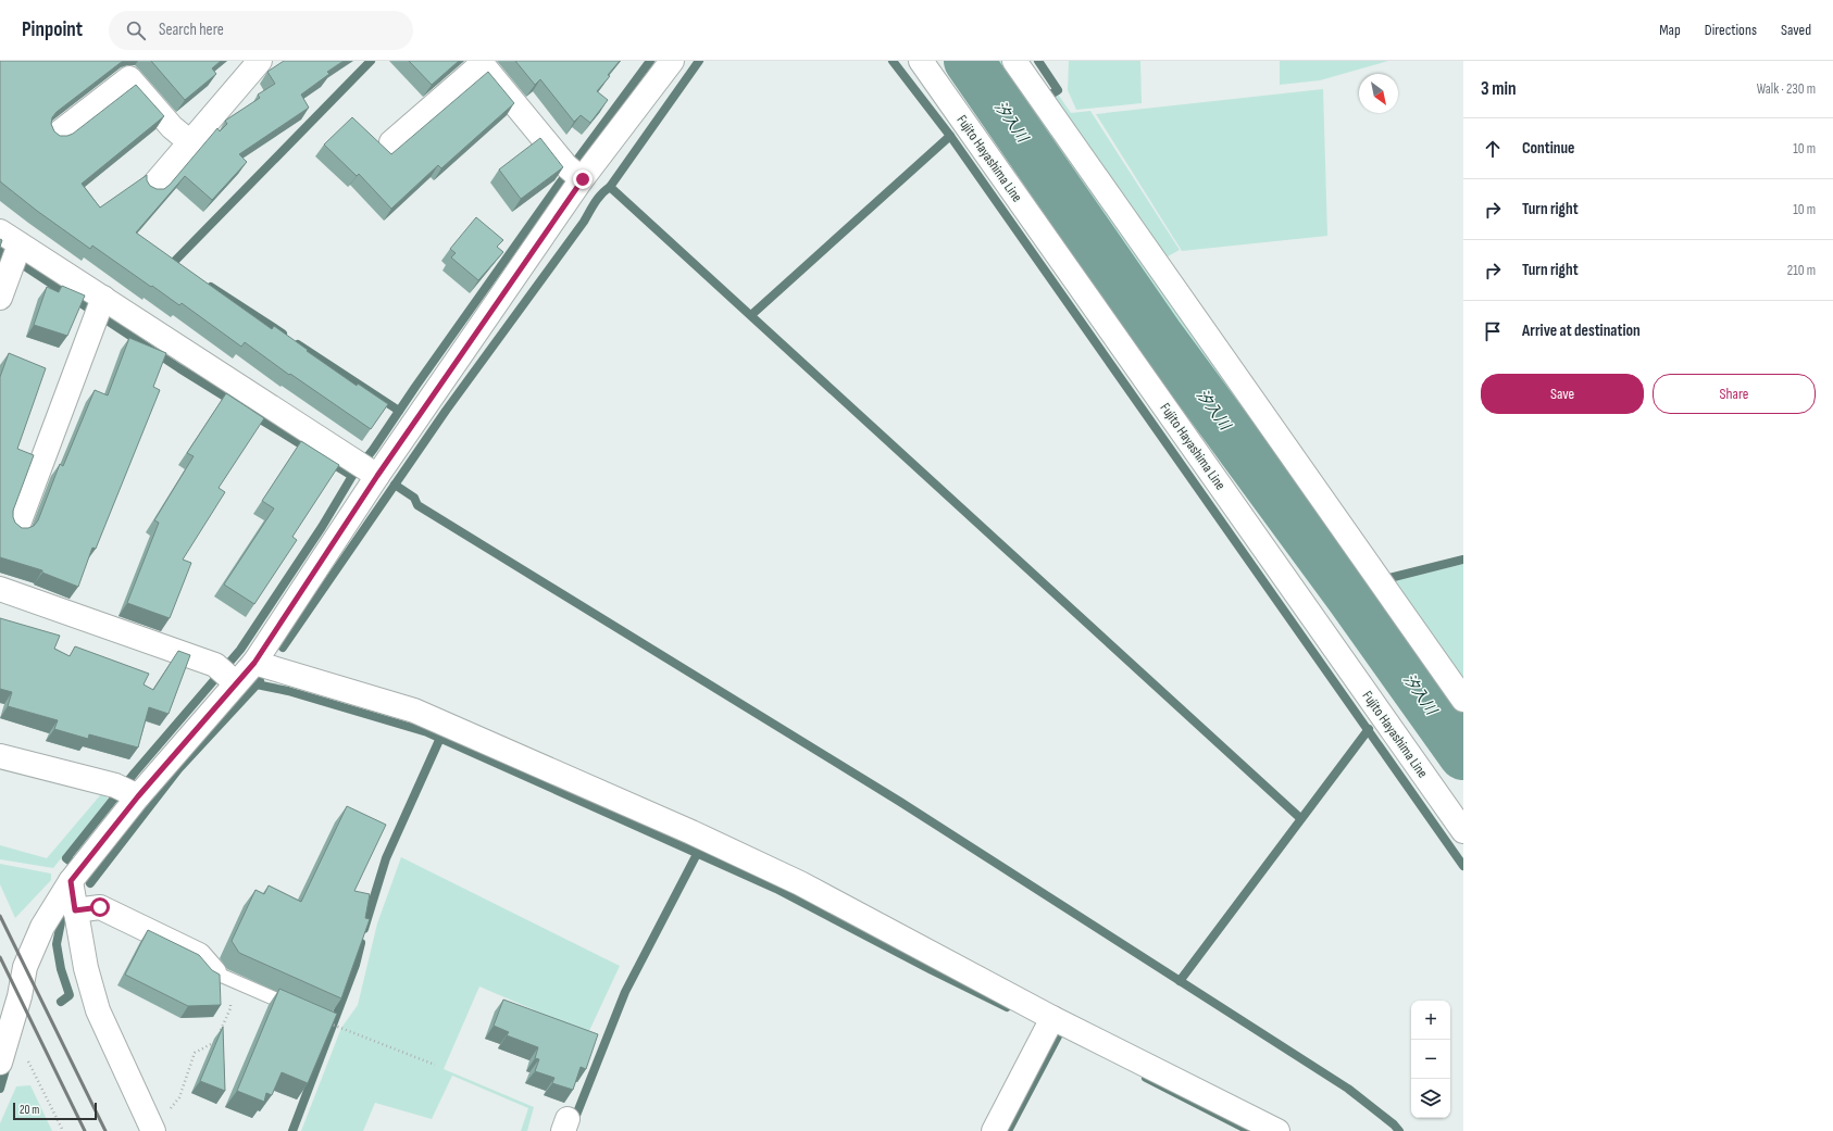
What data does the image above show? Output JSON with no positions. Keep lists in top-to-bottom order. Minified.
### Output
{"streets":{"street":["Fujito Hayashima Line"]},"water":["汐入川"],"scale_bar":"20 m","north":"bottom right","page":{"header":"Pinpoint","search":"Search here","nav":["Map","Directions","Saved"],"heading":["3 min","Walk · 230 m"],"list":[["Continue","10 m"],["Turn right","10 m"],["Turn right","210 m"],"Arrive at destination"],"buttons":["Save","Share"],"map_buttons":["+","−"],"scale":"20 m"}}
